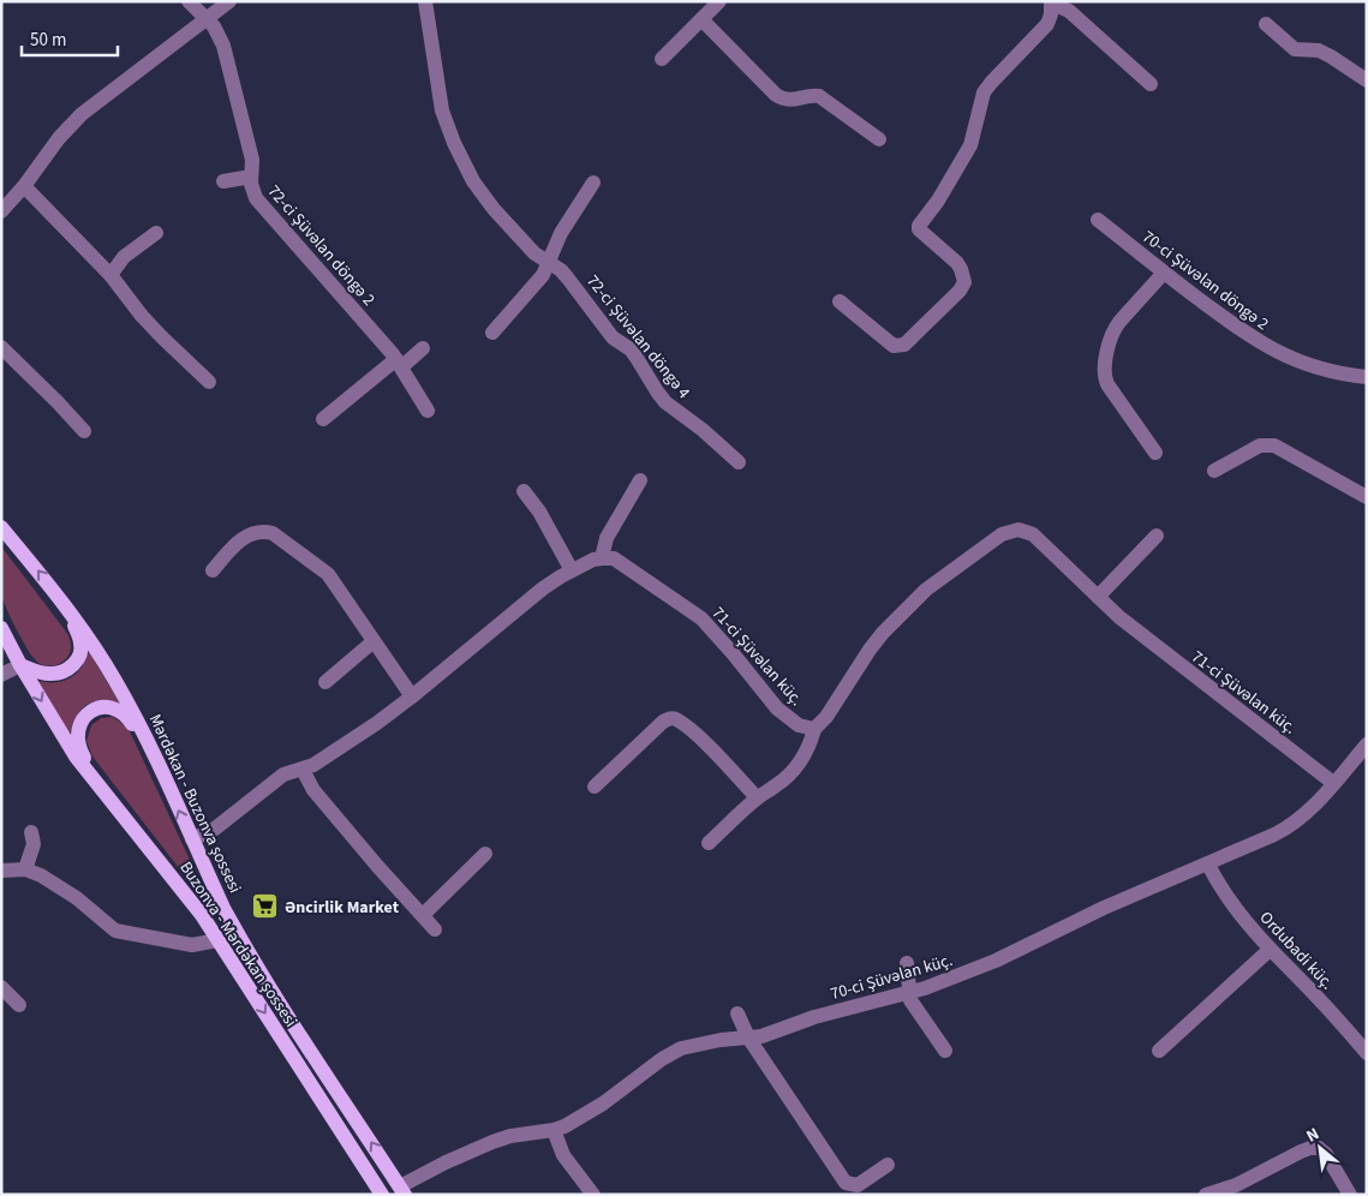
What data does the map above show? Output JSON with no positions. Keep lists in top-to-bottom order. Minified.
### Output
{"streets":{"main road":["Mərdəkan - Buzonva şossesi","Buzonva - Mərdəkan şossesi"],"street":["72-ci Şüvəlan döngə 2","70-ci Şüvəlan döngə 2","72-ci Şüvəlan döngə 4","71-ci Şüvəlan küç.","Ordubadi küç.","70-ci Şüvəlan küç."]},"crossings":[["71-ci Şüvəlan küç.","70-ci Şüvəlan küç."],["Mərdəkan - Buzonva şossesi","70-ci Şüvəlan küç."],["Ordubadi küç.","70-ci Şüvəlan küç."]],"one_way":["Mərdəkan - Buzonva şossesi","Buzonva - Mərdəkan şossesi"],"places":{"supermarket":["Əncirlik Market"]},"scale_bar":"50 m","north":"top left"}
